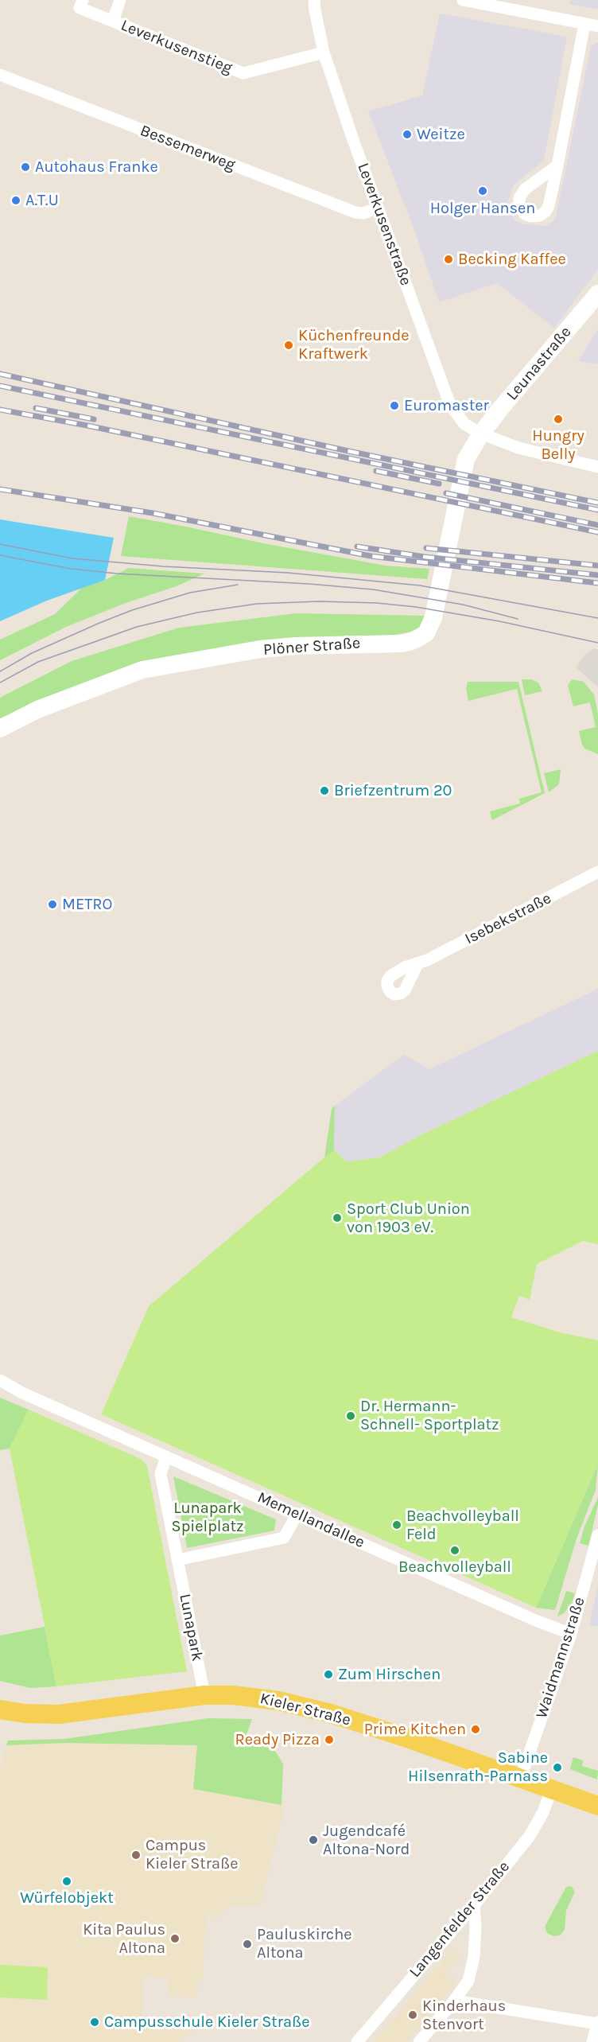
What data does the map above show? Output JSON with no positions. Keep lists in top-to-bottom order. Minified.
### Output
{"streets":{"main road":["Kieler Straße"],"street":["Leverkusenstieg","Bessemerweg","Leverkusenstraße","Leunastraße","Plöner Straße","Isebekstraße","Memellandallee","Lunapark","Waidmannstraße","Langenfelder Straße"]},"crossings":[["Leverkusenstieg","Leverkusenstraße"],["Bessemerweg","Leverkusenstraße"],["Leverkusenstraße","Leunastraße"],["Leverkusenstraße","Plöner Straße"],["Leunastraße","Plöner Straße"],["Memellandallee","Lunapark"],["Memellandallee","Waidmannstraße"],["Lunapark","Kieler Straße"],["Waidmannstraße","Kieler Straße"],["Kieler Straße","Langenfelder Straße"]],"parks":["Lunapark Spielplatz"],"places":["Weitze","Autohaus Franke","Holger Hansen","A.T.U","Becking Kaffee","Küchenfreunde Kraftwerk","Euromaster","Hungry Belly","Briefzentrum 20","METRO","Sport Club Union von 1903 eV.","Dr. Hermann- Schnell- Sportplatz","Beachvolleyball Feld","Beachvolleyball","Zum Hirschen","Prime Kitchen","Ready Pizza","Sabine Hilsenrath-Parnass","Jugendcafé Altona-Nord","Campus Kieler Straße","Würfelobjekt","Kita Paulus Altona","Pauluskirche Altona","Kinderhaus Stenvort","Campusschule Kieler Straße"]}
